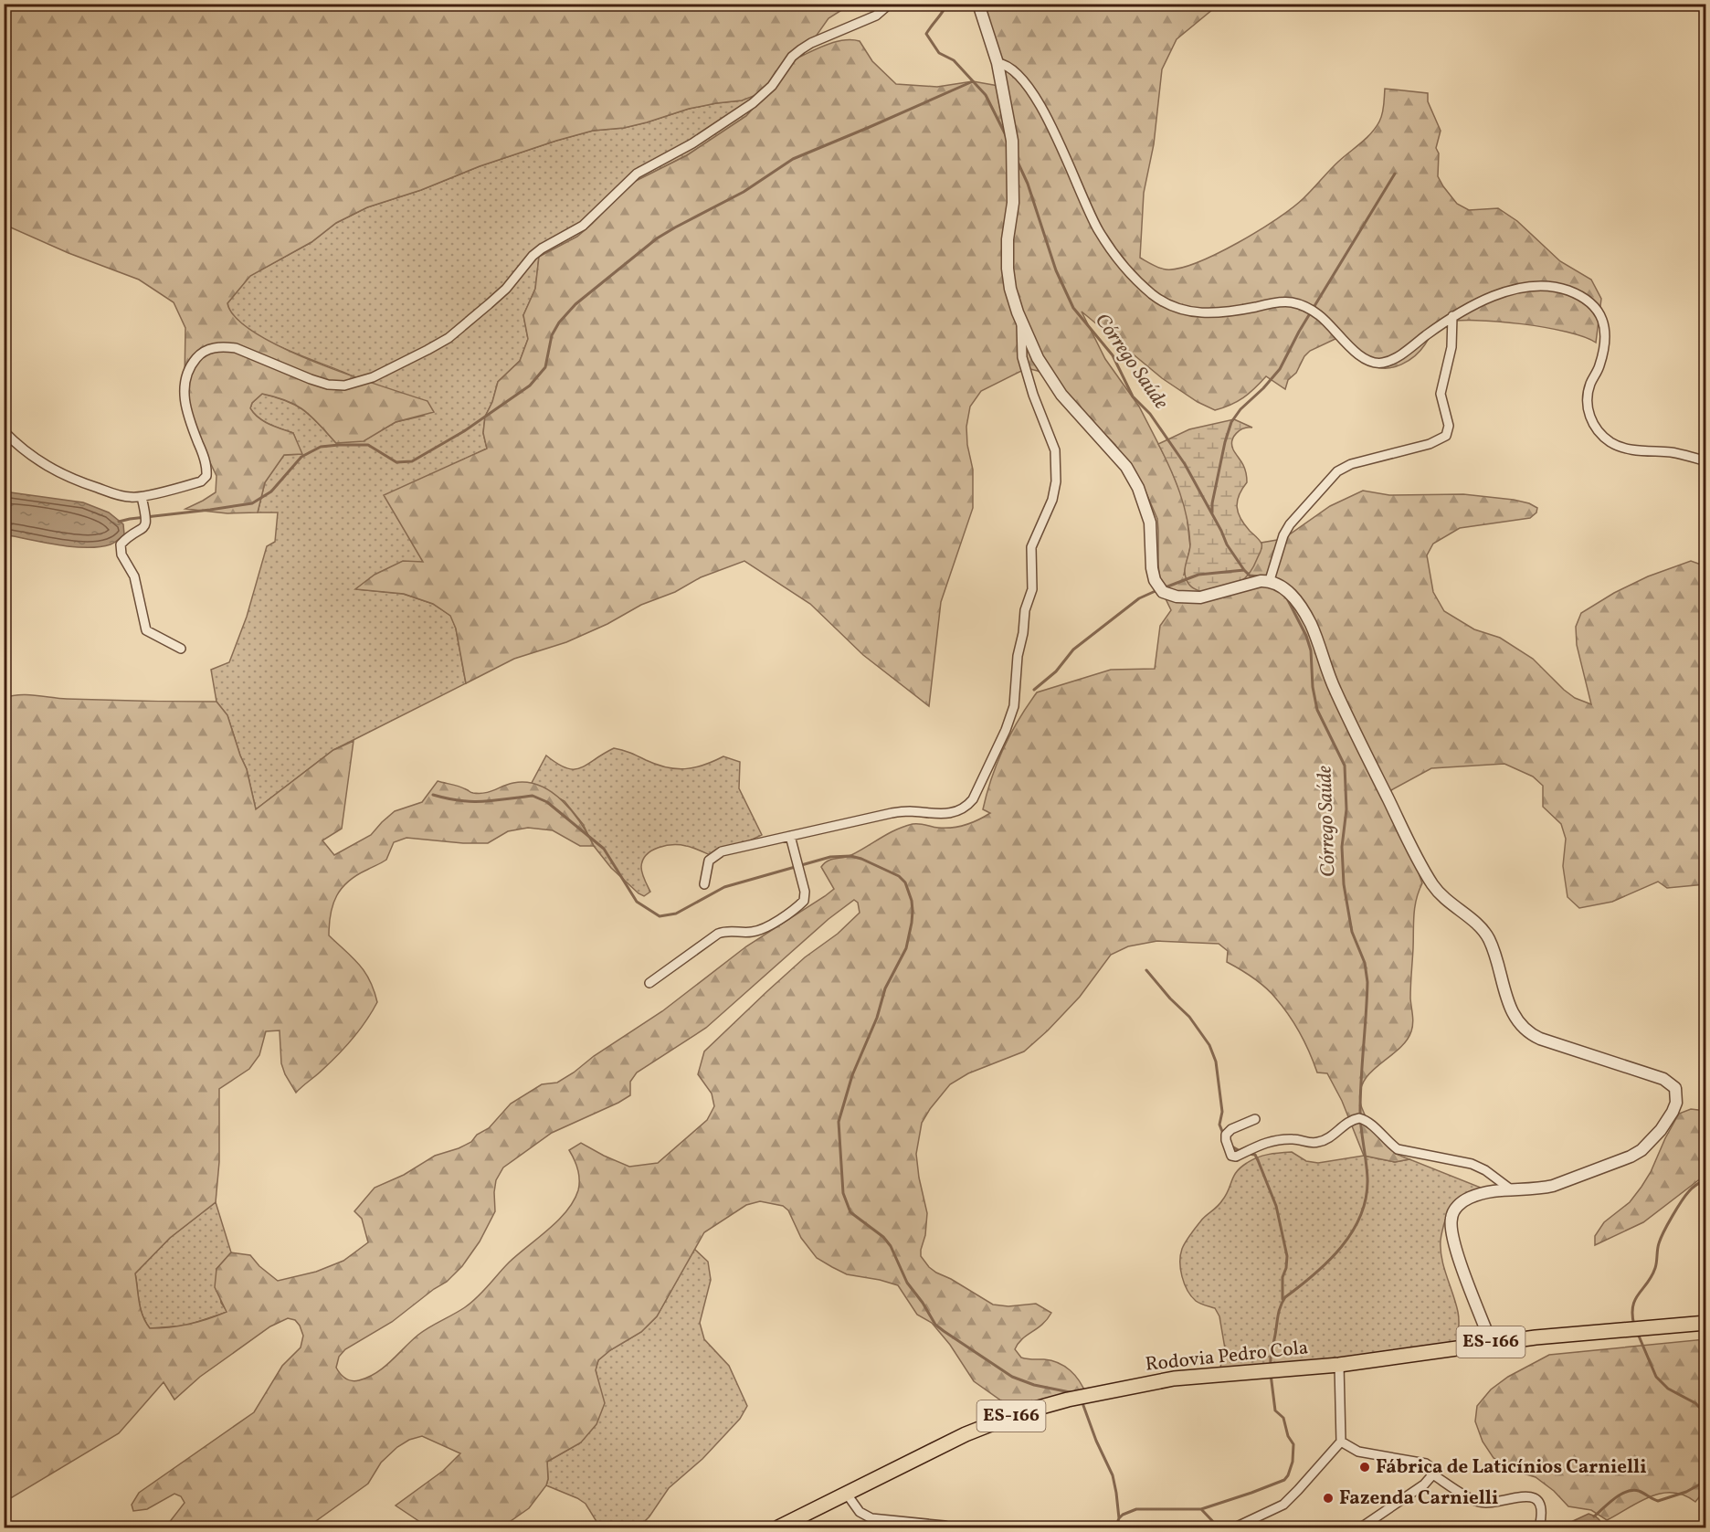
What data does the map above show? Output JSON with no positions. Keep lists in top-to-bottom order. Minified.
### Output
{"streets":{"main road":["ES-166","Rodovia Pedro Cola"]},"water":["Córrego Saúde"],"places":["Fábrica de Laticínios Carnielli","Fazenda Carnielli"]}
